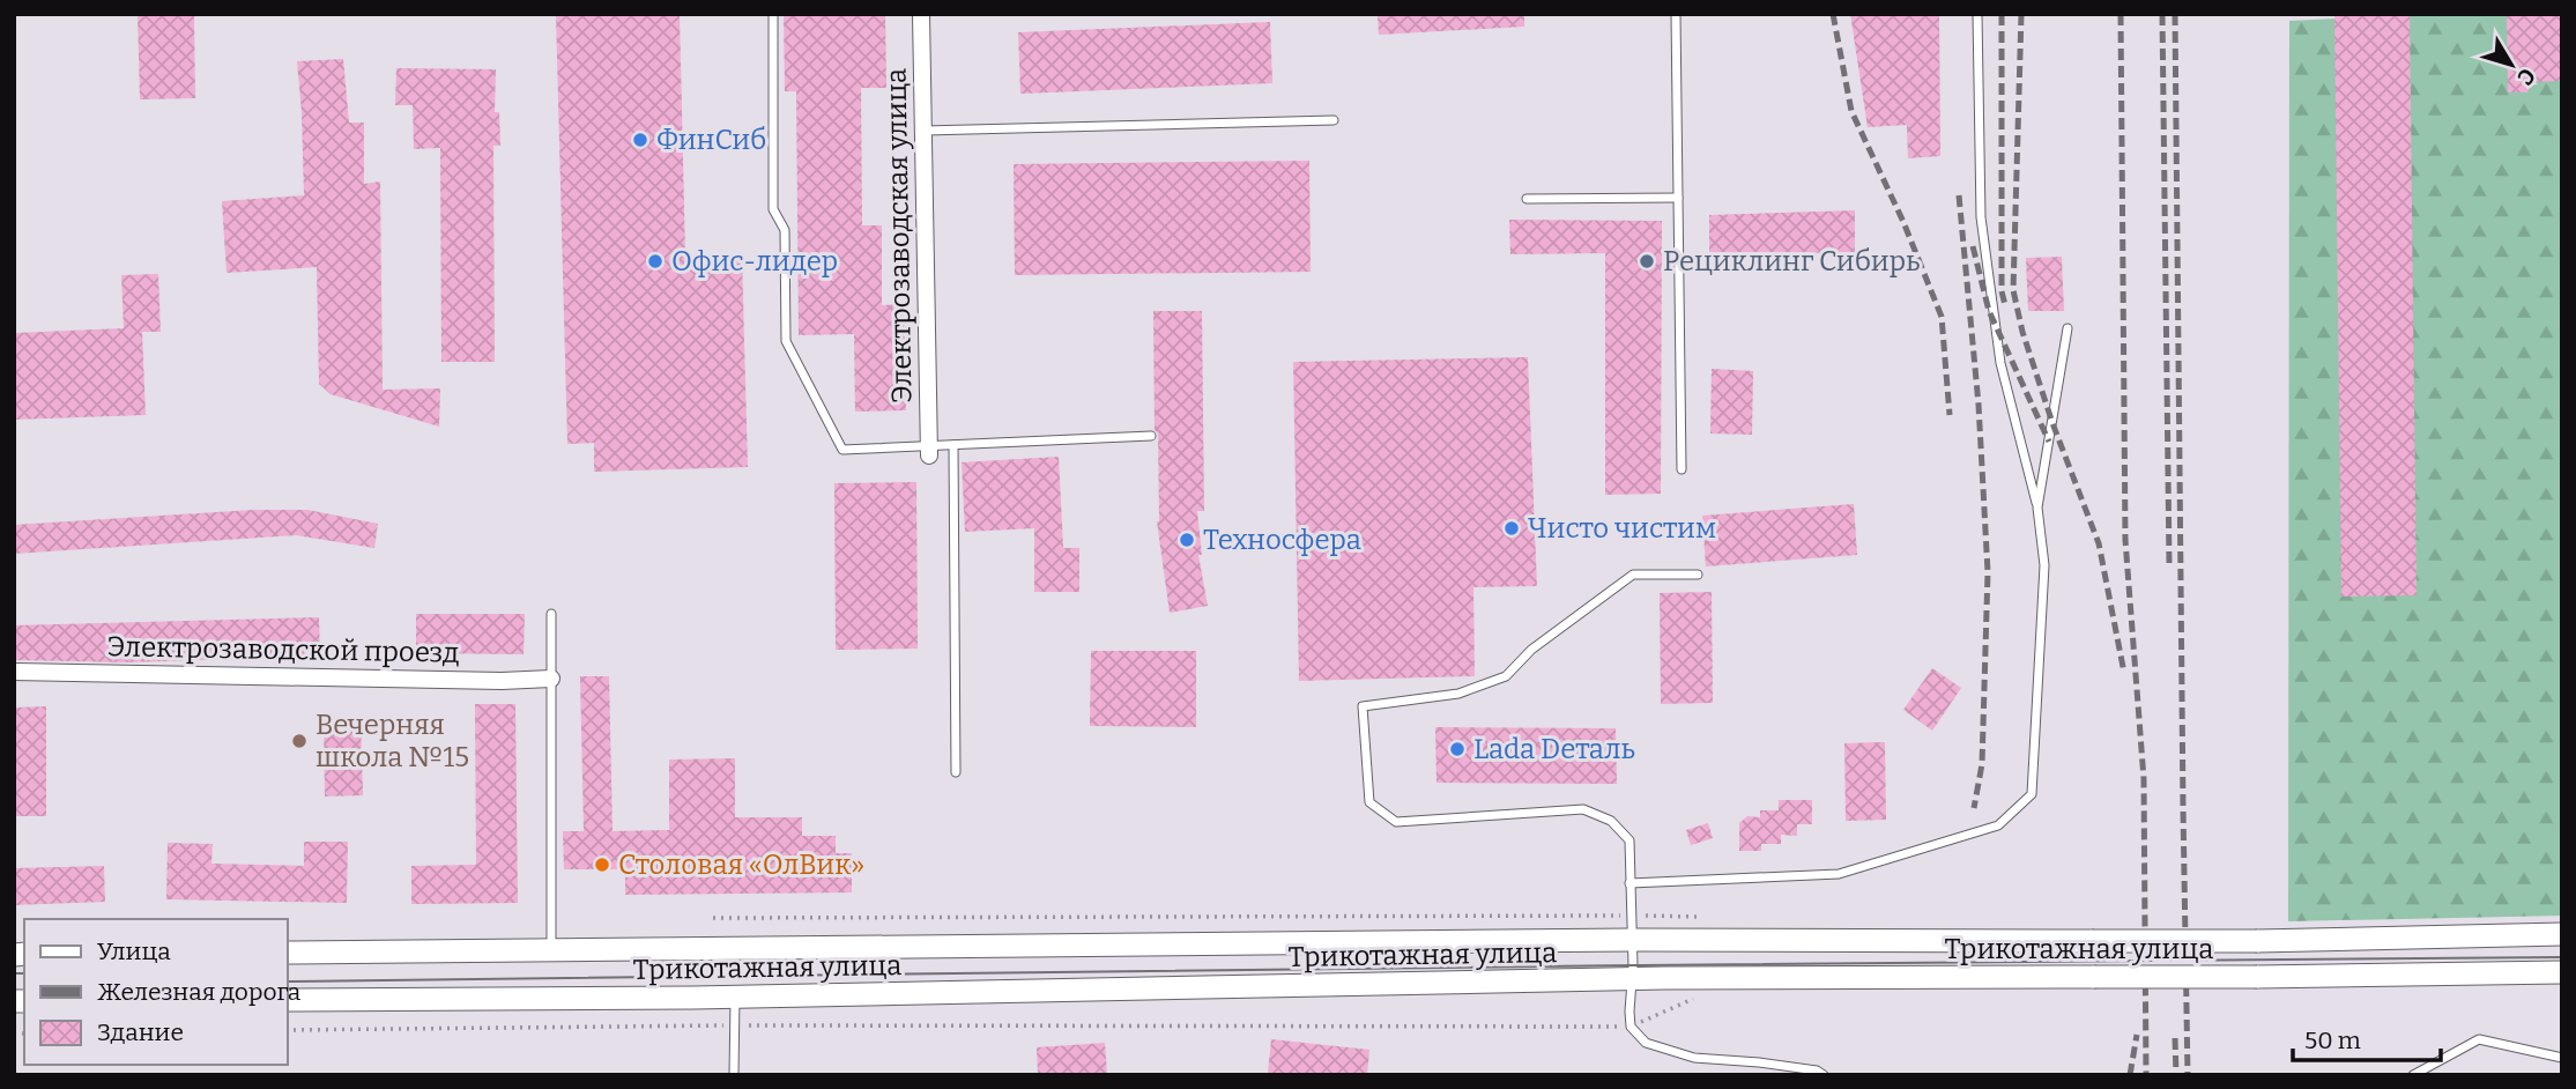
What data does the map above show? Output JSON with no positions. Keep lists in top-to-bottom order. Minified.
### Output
{"streets":{"main road":["Трикотажная улица"],"street":["Электрозаводская улица","Электрозаводской проезд"]},"places":["ФинСиб","Офис-лидер","Рециклинг Сибирь","Чисто чистим","Техносфера","Вечерняя школа №15","Lada Dеталь","Столовая «ОлВик»"],"legend":["Улица","Железная дорога","Здание"],"scale_bar":"50 m","north":"bottom right"}
